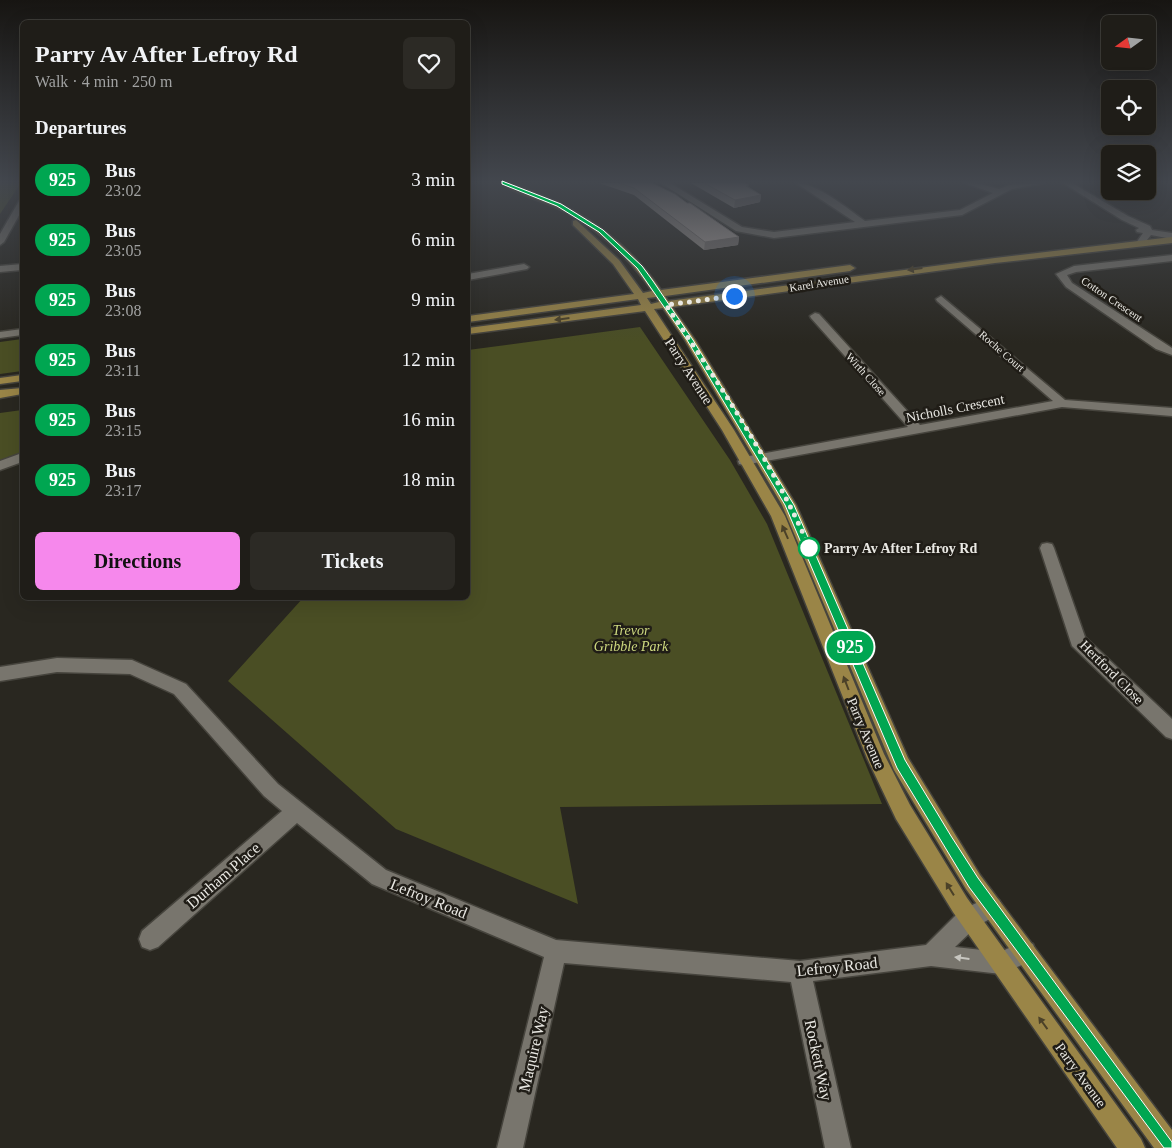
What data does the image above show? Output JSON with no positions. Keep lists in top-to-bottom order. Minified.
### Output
{"streets":{"main road":["Karel Avenue","Parry Avenue"],"street":["Cotton Crescent","Roche Court","Wirth Close","Nicholls Crescent","Hertford Close","Durham Place","Lefroy Road","Maquire Way","Rockett Way"]},"crossings":[["Karel Avenue","Parry Avenue"],["Roche Court","Nicholls Crescent"],["Parry Avenue","Nicholls Crescent"],["Parry Avenue","Lefroy Road"],["Wirth Close","Nicholls Crescent"],["Durham Place","Lefroy Road"],["Lefroy Road","Maquire Way"],["Lefroy Road","Rockett Way"]],"parks":["Trevor Gribble Park"],"places":["Parry Av After Lefroy Rd"],"lines":["bus line 925"],"north":"left","page":{"on_map":"925","heading":[["Parry Av After Lefroy Rd","Walk · 4 min · 250 m"],"Departures"],"list":[{"mark":"925","name":"Bus","note":"23:02","value":"3 min"},{"mark":"925","name":"Bus","note":"23:05","value":"6 min"},{"mark":"925","name":"Bus","note":"23:08","value":"9 min"},{"mark":"925","name":"Bus","note":"23:11","value":"12 min"},{"mark":"925","name":"Bus","note":"23:15","value":"16 min"},{"mark":"925","name":"Bus","note":"23:17","value":"18 min"}],"buttons":["Directions","Tickets"]}}
